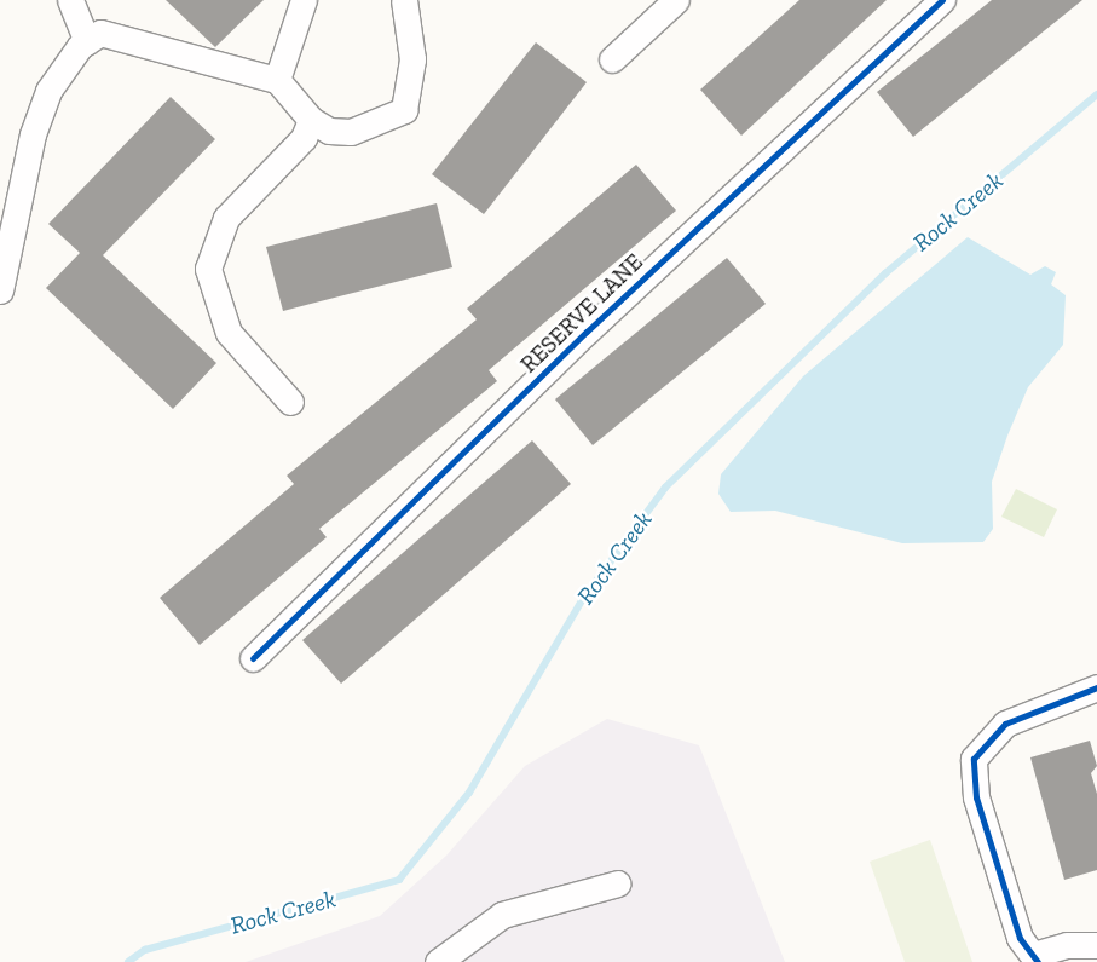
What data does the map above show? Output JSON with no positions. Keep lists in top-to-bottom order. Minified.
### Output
{"streets":{"street":["RESERVE LANE"]},"water":["Rock Creek"]}
